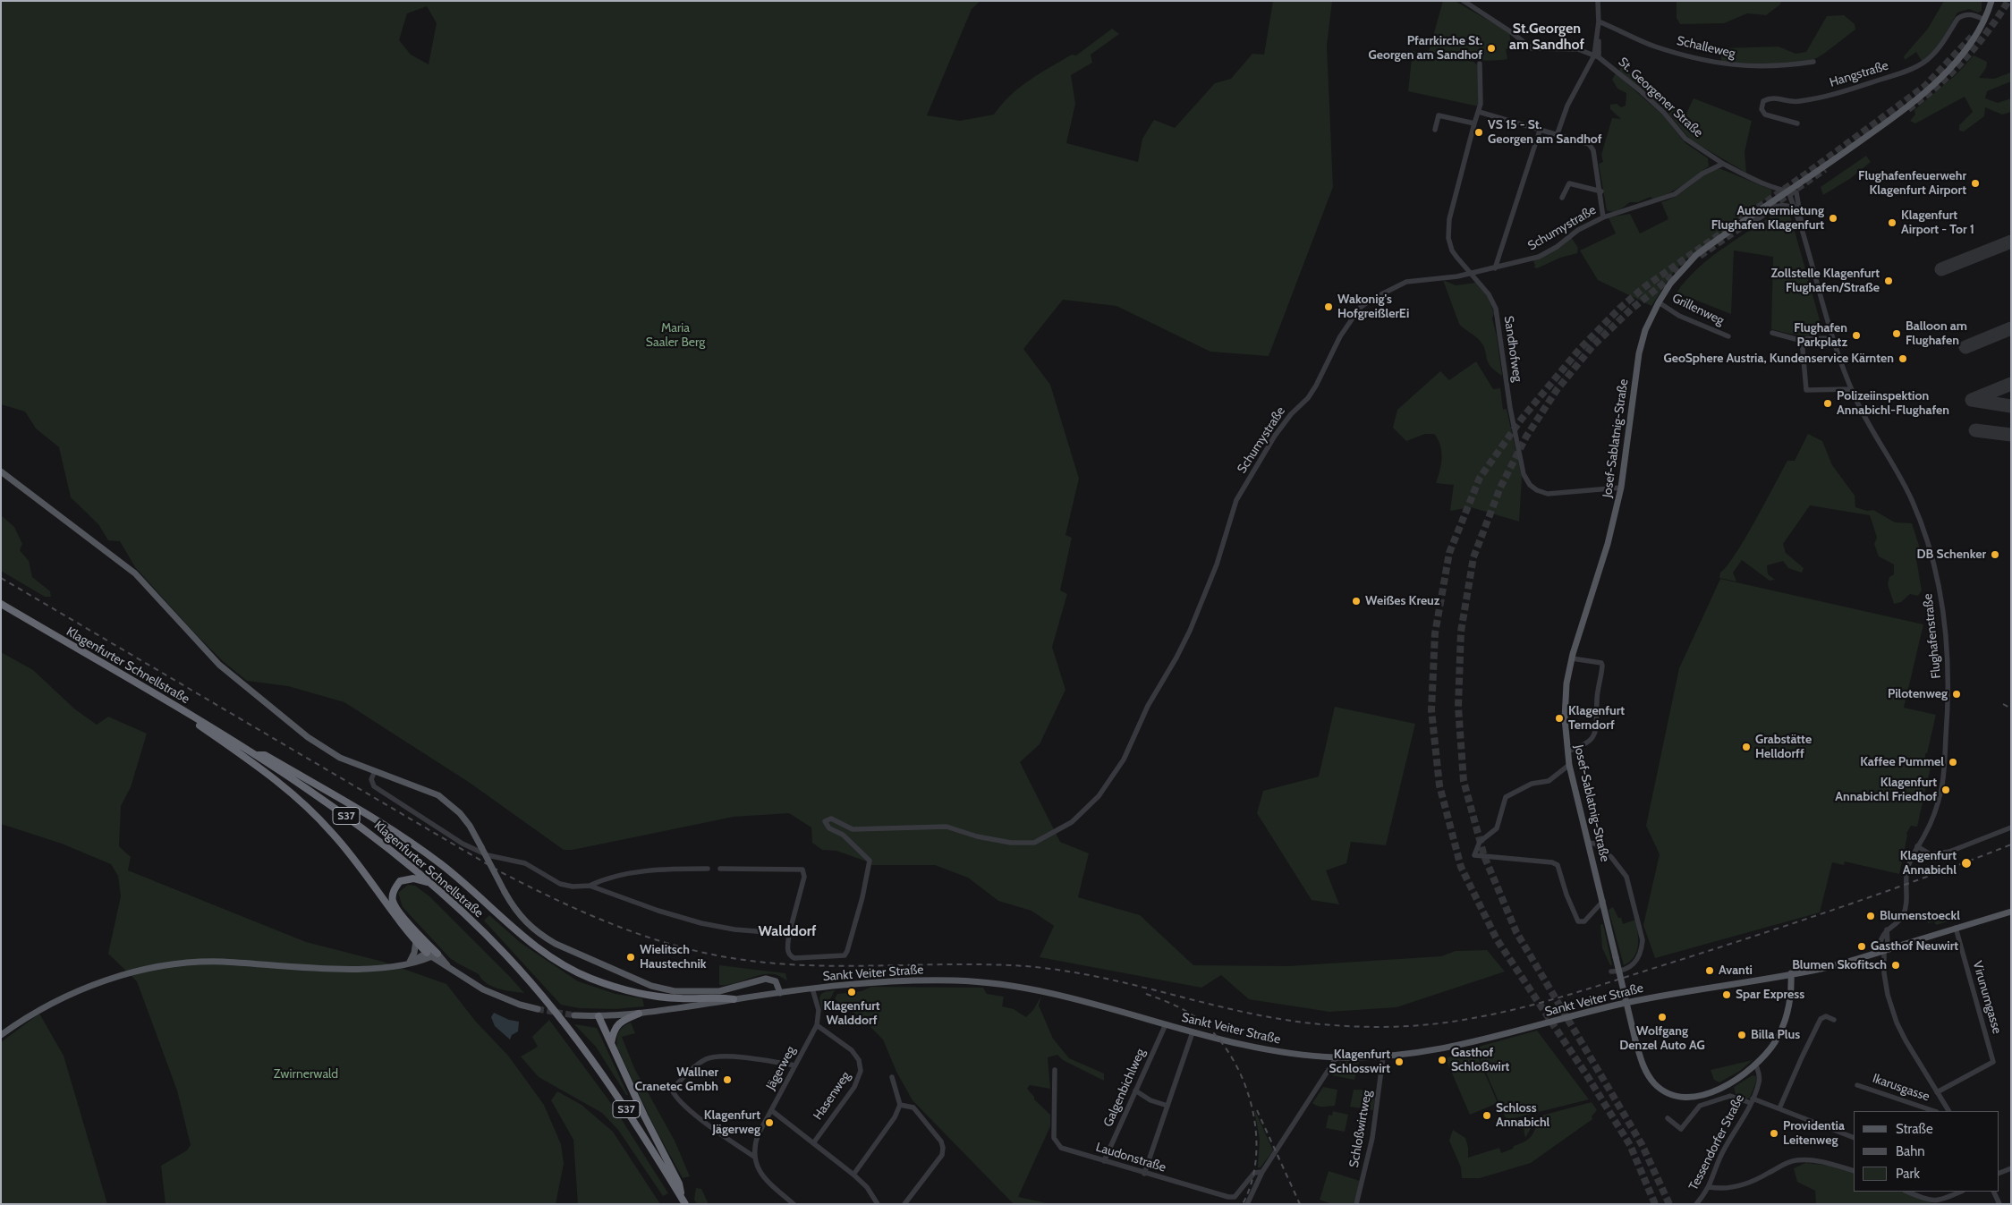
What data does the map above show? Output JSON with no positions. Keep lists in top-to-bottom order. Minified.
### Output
{"streets":{"highway":["Klagenfurter Schnellstraße","S37"],"main road":["Josef-Sablatnig-Straße","Sankt Veiter Straße"],"street":["Schalleweg","Hangstraße","St. Georgener Straße","Schumystraße","Grillenweg","Sandhofweg","Flughafenstraße","Virunumgasse","Jägerweg","Galgenbichlweg","Ikarusgasse","Hasenweg","Schloßwirtweg","Tessendorfer Straße","Laudonstraße"]},"crossings":[["Hangstraße","Josef-Sablatnig-Straße"],["St. Georgener Straße","Schumystraße"],["Schumystraße","Sandhofweg"],["Grillenweg","Josef-Sablatnig-Straße"],["Sandhofweg","Josef-Sablatnig-Straße"],["Josef-Sablatnig-Straße","Flughafenstraße"],["Josef-Sablatnig-Straße","Sankt Veiter Straße"],["Josef-Sablatnig-Straße","Tessendorfer Straße"],["Flughafenstraße","Sankt Veiter Straße"],["Flughafenstraße","Virunumgasse"],["Sankt Veiter Straße","Virunumgasse"],["Sankt Veiter Straße","Jägerweg"],["Sankt Veiter Straße","Galgenbichlweg"],["Sankt Veiter Straße","Schloßwirtweg"],["Sankt Veiter Straße","Laudonstraße"],["Jägerweg","Hasenweg"],["Galgenbichlweg","Laudonstraße"]],"districts":["St.Georgen am Sandhof","Walddorf"],"parks":["Maria Saaler Berg","Zwirnerwald"],"places":["Pfarrkirche St. Georgen am Sandhof","VS 15 - St. Georgen am Sandhof","Flughafenfeuerwehr Klagenfurt Airport","Autovermietung Flughafen Klagenfurt","Klagenfurt Airport - Tor 1","Zollstelle Klagenfurt Flughafen/Straße","Wakonig's HofgreißlerEi","Balloon am Flughafen","Flughafen Parkplatz","GeoSphere Austria, Kundenservice Kärnten","Polizeiinspektion Annabichl-Flughafen","DB Schenker","Weißes Kreuz","Pilotenweg","Klagenfurt Terndorf","Grabstätte Helldorff","Kaffee Pummel","Klagenfurt Annabichl Friedhof","Klagenfurt Annabichl","Blumenstoeckl","Gasthof Neuwirt","Wielitsch Haustechnik","Blumen Skofitsch","Avanti","Klagenfurt Walddorf","Spar Express","Wolfgang Denzel Auto AG","Billa Plus","Gasthof Schloßwirt","Klagenfurt Schlosswirt","Wallner Cranetec Gmbh","Schloss Annabichl","Klagenfurt Jägerweg","Providentia Leitenweg"],"legend":["Straße","Bahn","Park"]}
